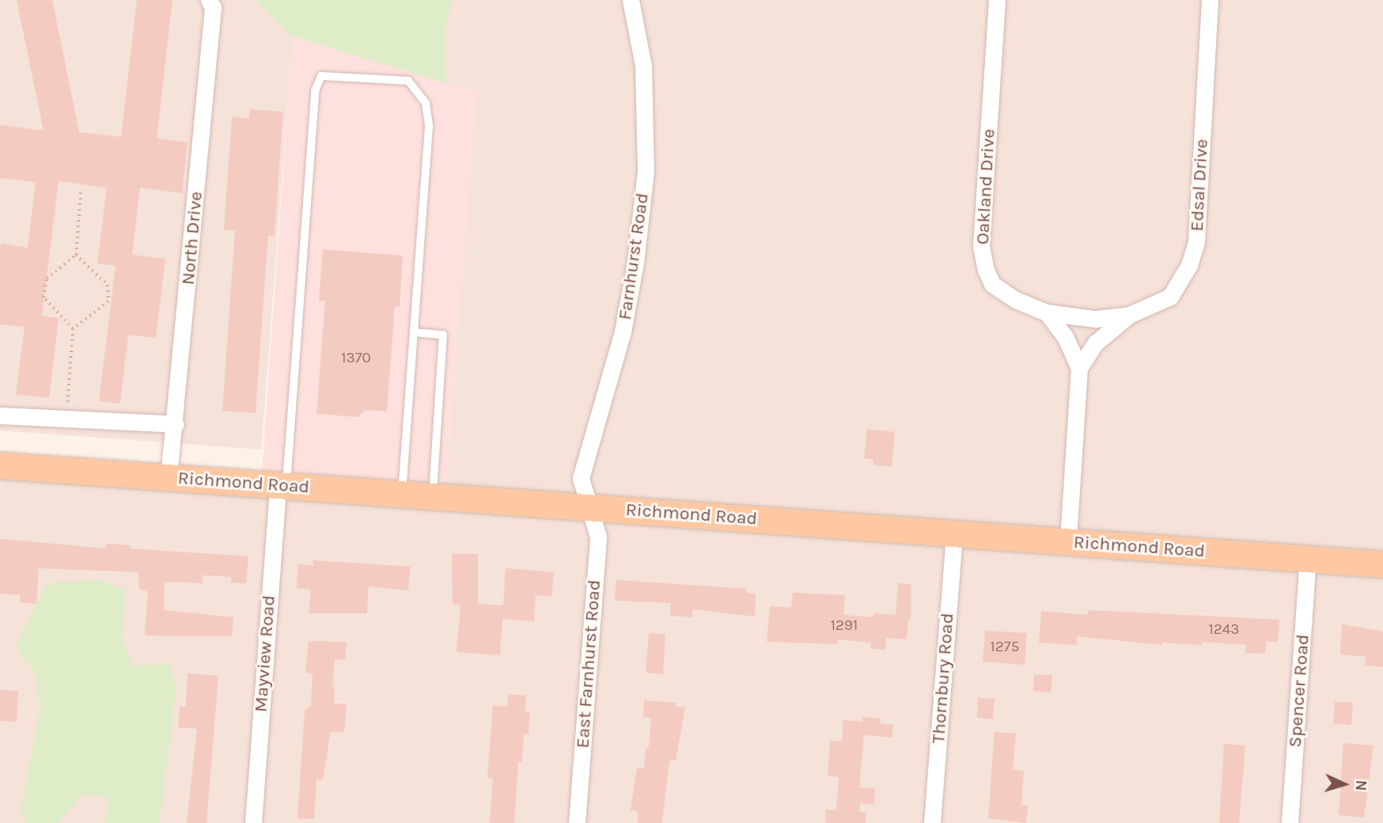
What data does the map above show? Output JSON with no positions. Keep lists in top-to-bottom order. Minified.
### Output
{"streets":{"main road":["Richmond Road"],"street":["Edsal Drive","Oakland Drive","North Drive","Farnhurst Road","Mayview Road","East Farnhurst Road","Thornbury Road","Spencer Road"]},"crossings":[["Edsal Drive","Oakland Drive"],["North Drive","Richmond Road"],["Farnhurst Road","Richmond Road"],["Farnhurst Road","East Farnhurst Road"],["Richmond Road","Mayview Road"],["Richmond Road","East Farnhurst Road"],["Richmond Road","Thornbury Road"],["Richmond Road","Spencer Road"]],"house_numbers":["1370","1291","1243","1275"],"north":"right"}
